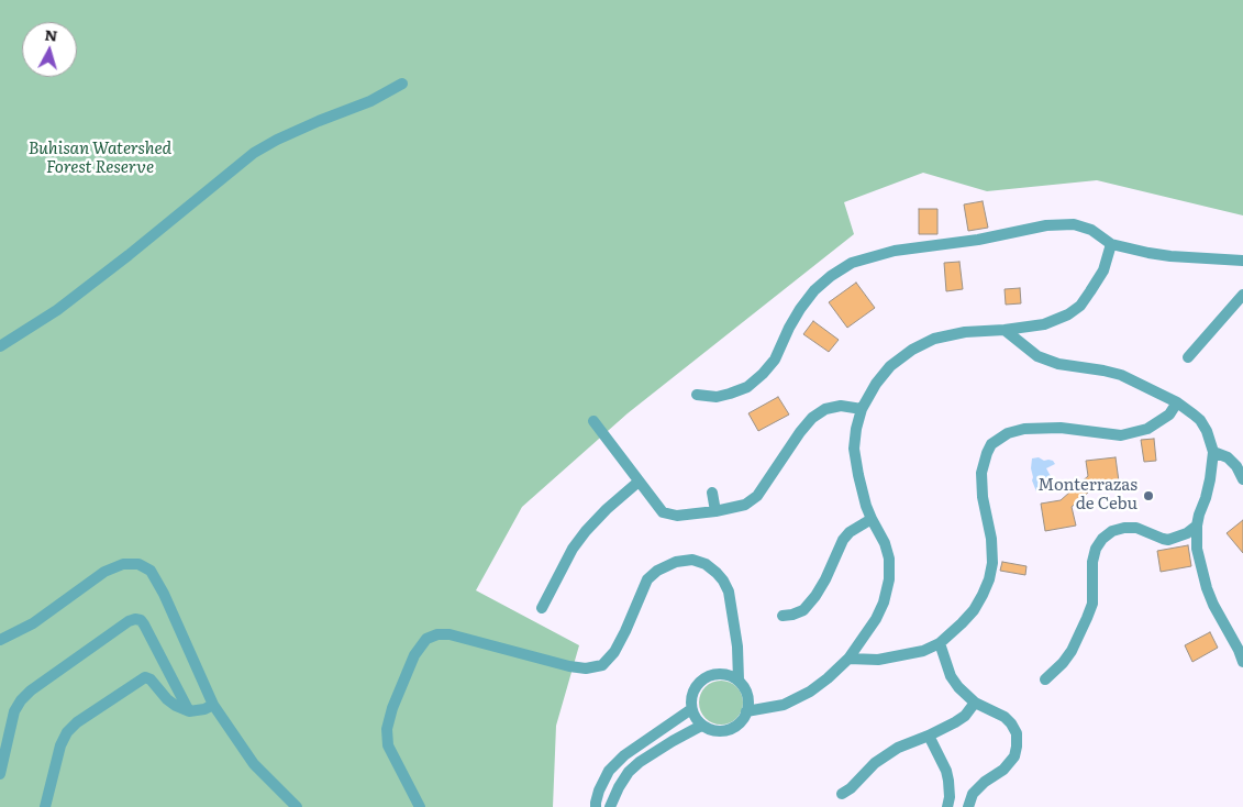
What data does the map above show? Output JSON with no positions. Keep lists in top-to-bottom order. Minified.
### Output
{"parks":["Buhisan Watershed Forest Reserve"],"places":["Monterrazas de Cebu"],"north":"top"}
